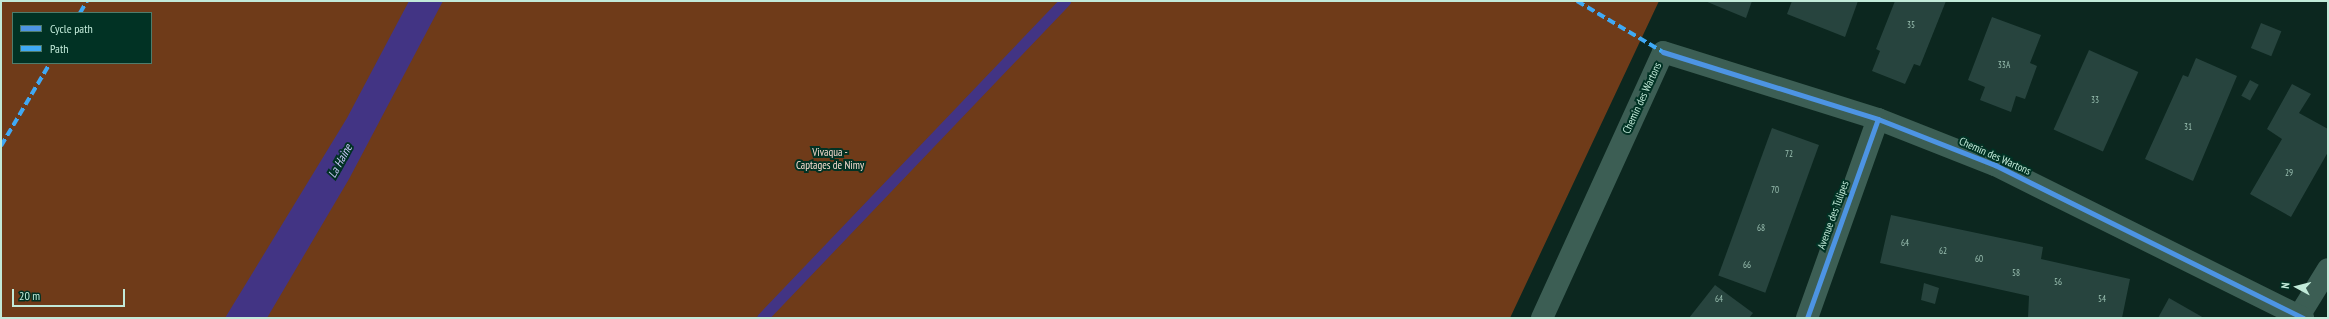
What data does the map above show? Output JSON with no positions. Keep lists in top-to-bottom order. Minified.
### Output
{"streets":{"street":["Chemin des Wartons","Avenue des Tulipes"]},"crossings":[["Chemin des Wartons","Avenue des Tulipes"]],"water":["La Haine"],"parks":["Vivaqua - Captages de Nimy"],"house_numbers":["35","33A","33","31","72","29","70","68","64","62","60","66","58","56","64","54"],"legend":["Cycle path","Path"],"scale_bar":"20 m","north":"left"}
